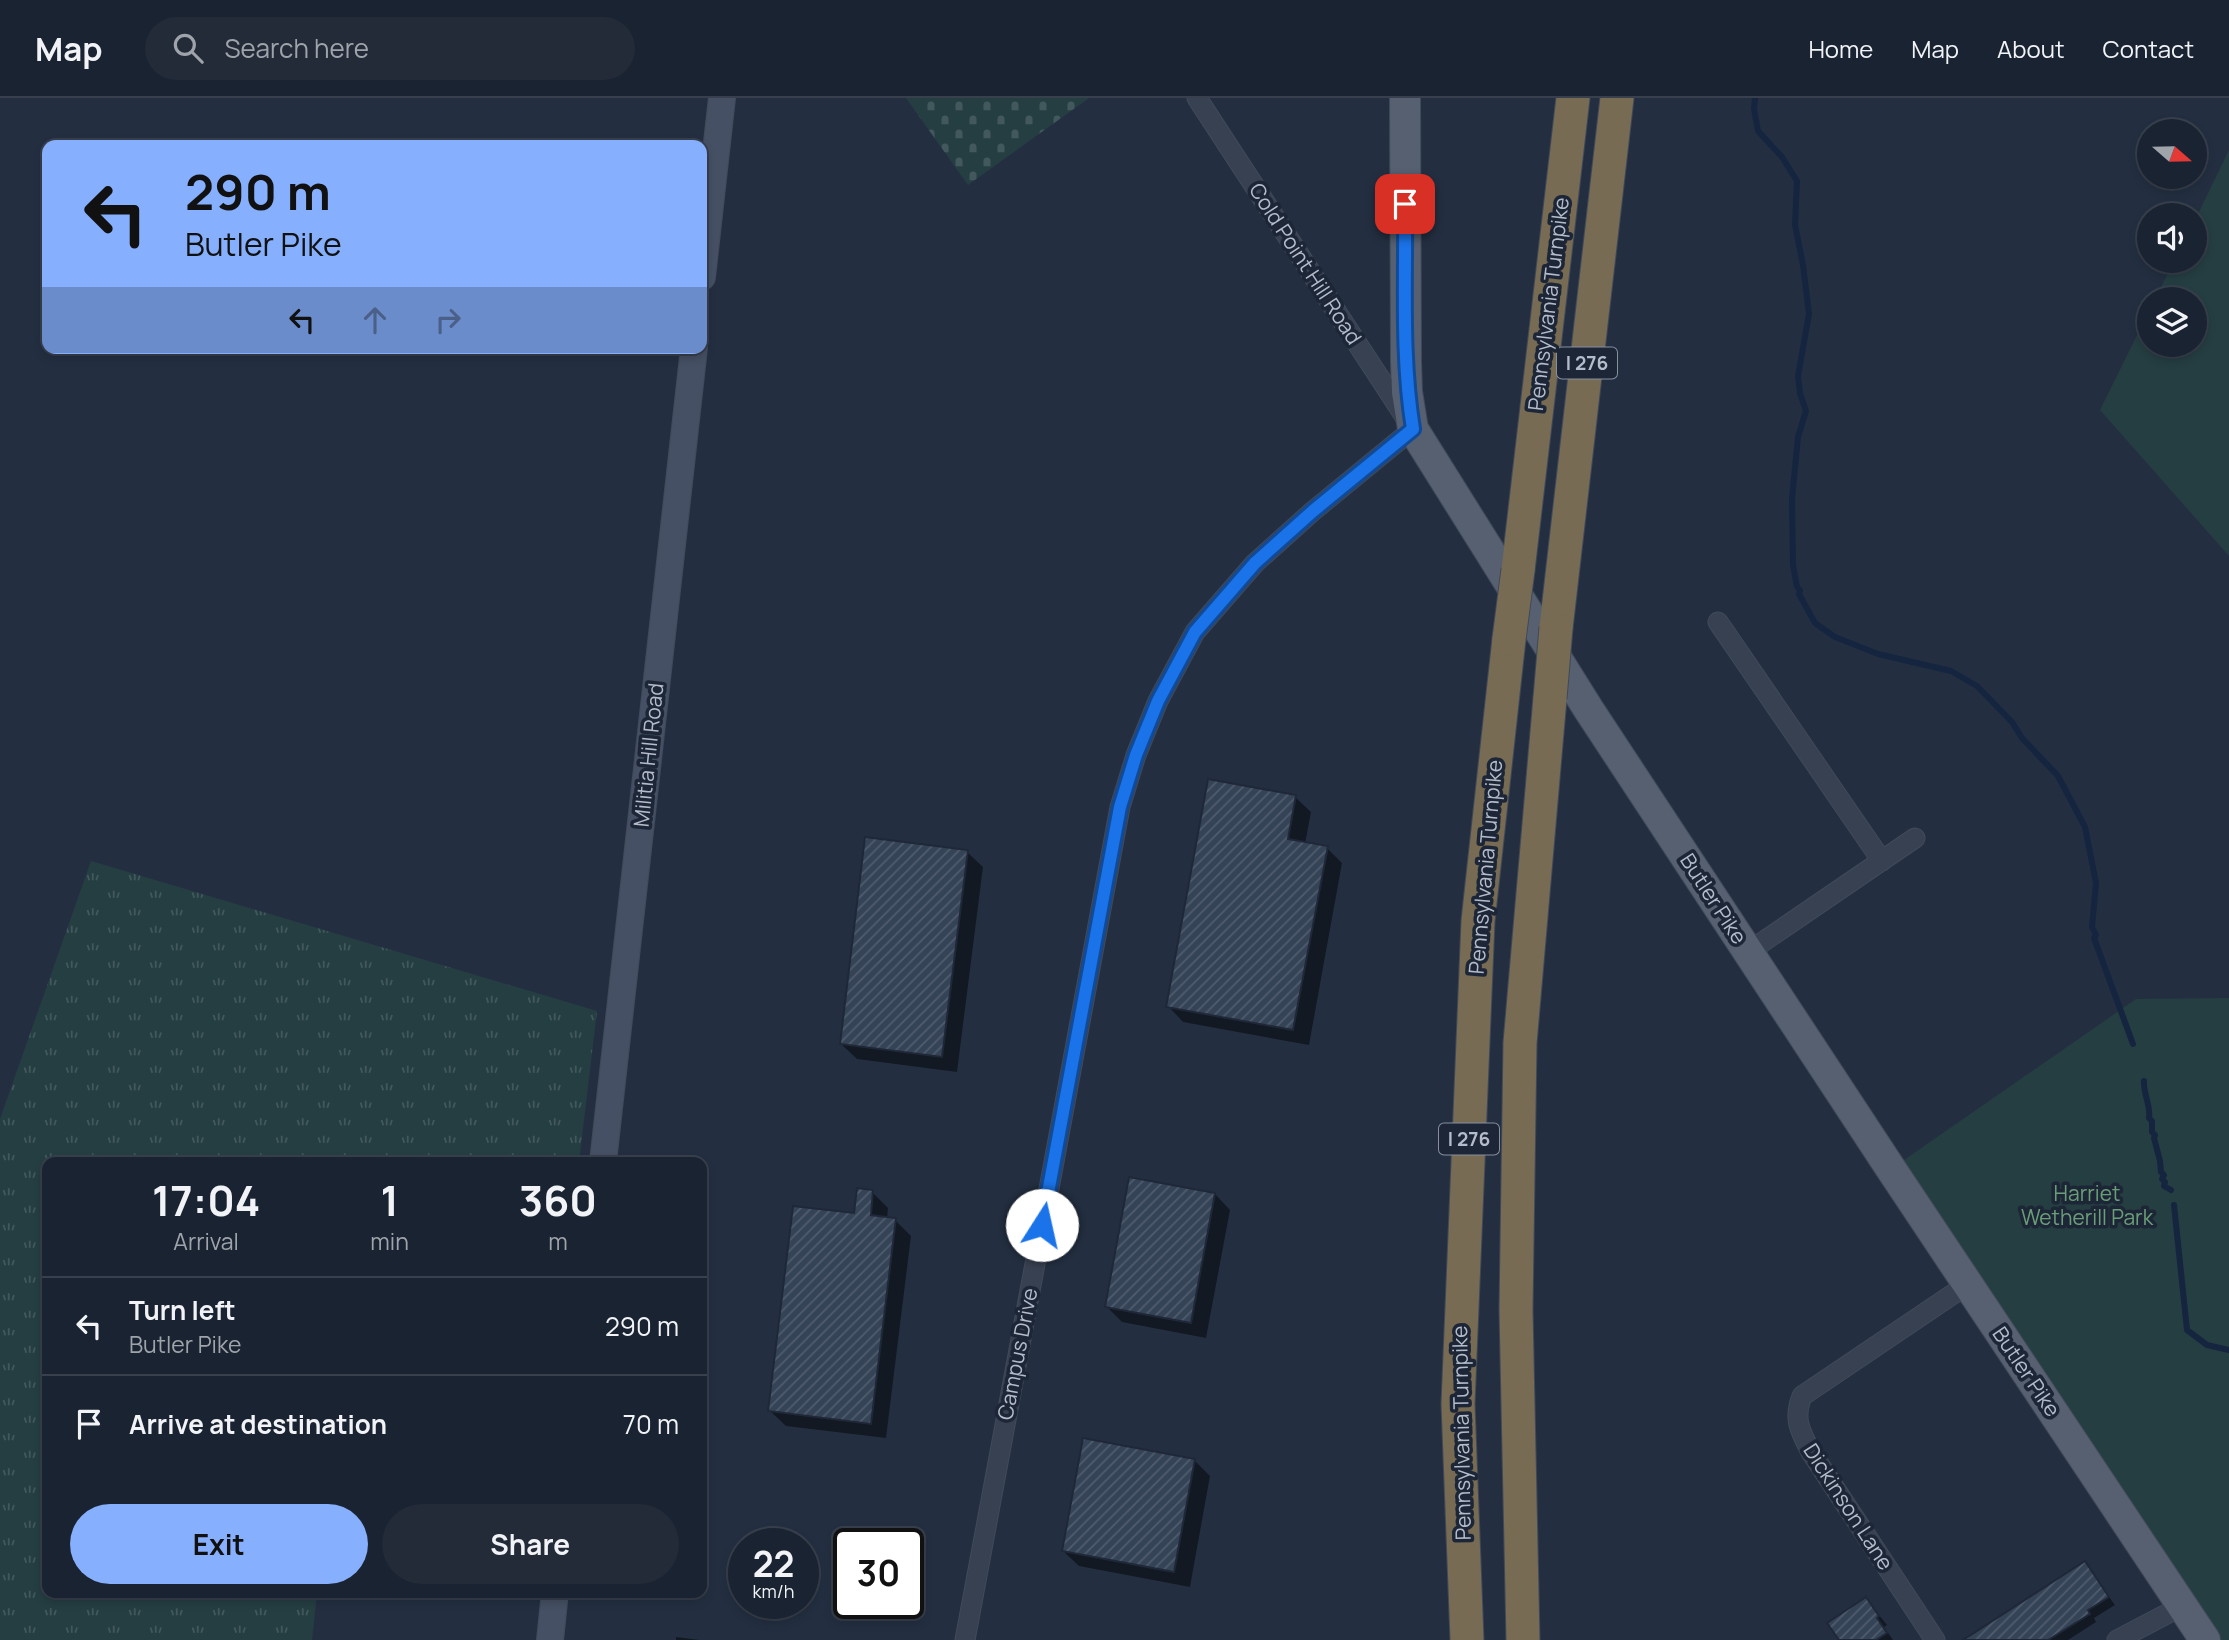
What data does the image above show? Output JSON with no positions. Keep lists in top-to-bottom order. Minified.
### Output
{"streets":{"highway":["Pennsylvania Turnpike","I 276"],"main road":["Butler Pike"],"street":["Cold Point Hill Road","Militia Hill Road","Campus Drive","Dickinson Lane"]},"crossings":[["Cold Point Hill Road","Butler Pike"],["Cold Point Hill Road","Campus Drive"],["Butler Pike","Campus Drive"],["Butler Pike","Dickinson Lane"]],"parks":["Harriet Wetherill Park"],"north":"right","page":{"header":"Map","search":"Search here","nav":["Home","Map","About","Contact"],"turn":["290 m","Butler Pike"],"eta":["17:04","Arrival","1","min","360","m"],"list":[{"name":"Turn left","note":"Butler Pike","value":"290 m"},{"name":"Arrive at destination","value":"70 m"}],"buttons":["Exit","Share"],"speed":"22 km/h","limit":"30"}}
